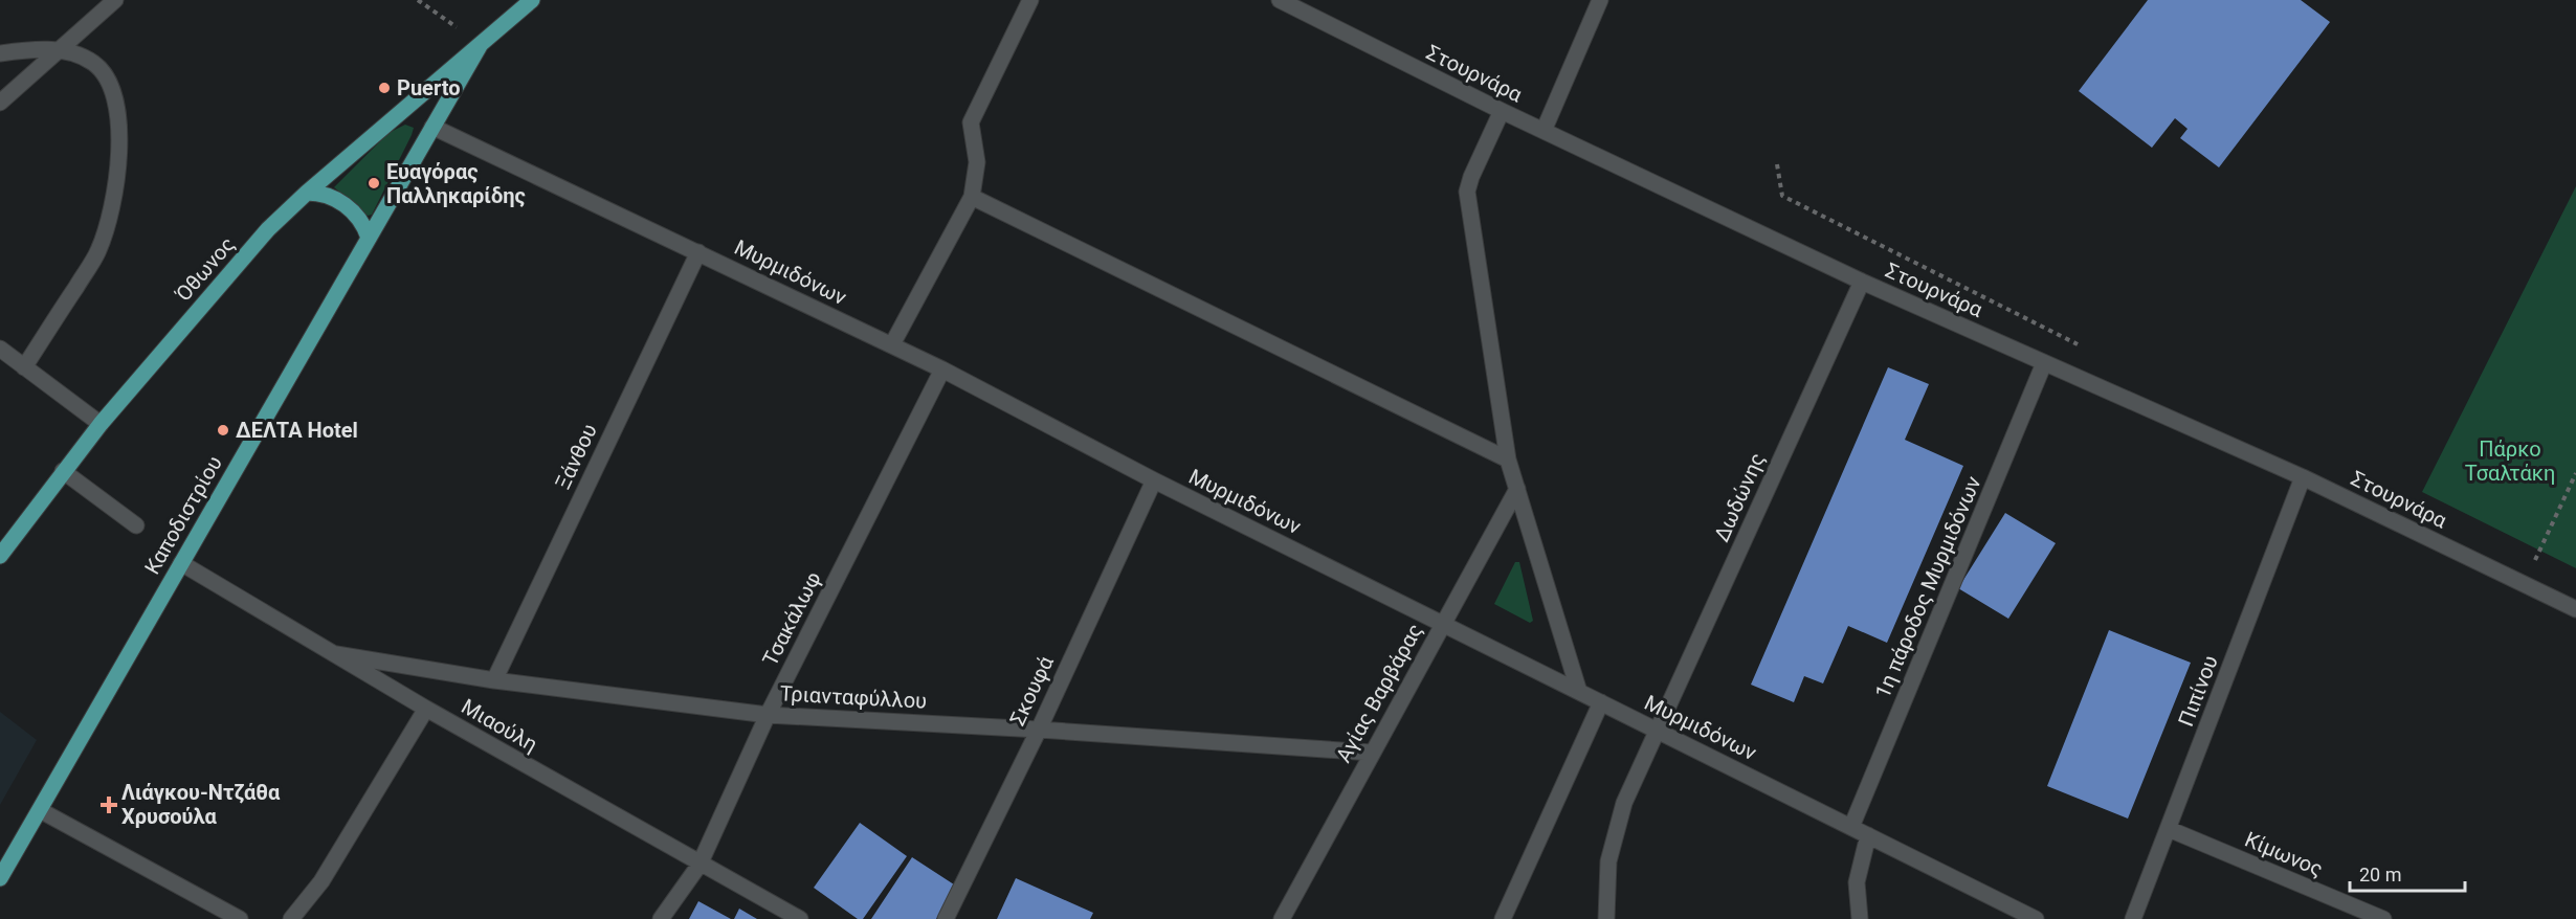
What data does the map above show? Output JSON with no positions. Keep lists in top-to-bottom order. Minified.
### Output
{"streets":{"main road":["Όθωνος","Καποδιστρίου"],"street":["Στουρνάρα","Μυρμιδόνων","Ξάνθου","Δωδώνης","1η πάροδος Μυρμιδόνων","Τσακάλωφ","Σκουφά","Πιπίνου","Αγίας Βαρβάρας","Τριανταφύλλου","Μιαούλη","Κίμωνος"]},"crossings":[["Στουρνάρα","Δωδώνης"],["Στουρνάρα","1η πάροδος Μυρμιδόνων"],["Στουρνάρα","Πιπίνου"],["Όθωνος","Καποδιστρίου"],["Μυρμιδόνων","Ξάνθου"],["Μυρμιδόνων","Δωδώνης"],["Μυρμιδόνων","Καποδιστρίου"],["Μυρμιδόνων","1η πάροδος Μυρμιδόνων"],["Μυρμιδόνων","Τσακάλωφ"],["Μυρμιδόνων","Σκουφά"],["Μυρμιδόνων","Αγίας Βαρβάρας"],["Ξάνθου","Τριανταφύλλου"],["Καποδιστρίου","Μιαούλη"],["Τσακάλωφ","Τριανταφύλλου"],["Τσακάλωφ","Μιαούλη"],["Σκουφά","Τριανταφύλλου"],["Πιπίνου","Κίμωνος"],["Αγίας Βαρβάρας","Τριανταφύλλου"],["Τριανταφύλλου","Μιαούλη"]],"parks":["Πάρκο Τσαλτάκη"],"places":{"other":["Puerto","Ευαγόρας Παλληκαρίδης","ΔΕΛΤΑ Hotel"],"health":["Λιάγκου-Ντζάθα Χρυσούλα"]},"scale_bar":"20 m"}
